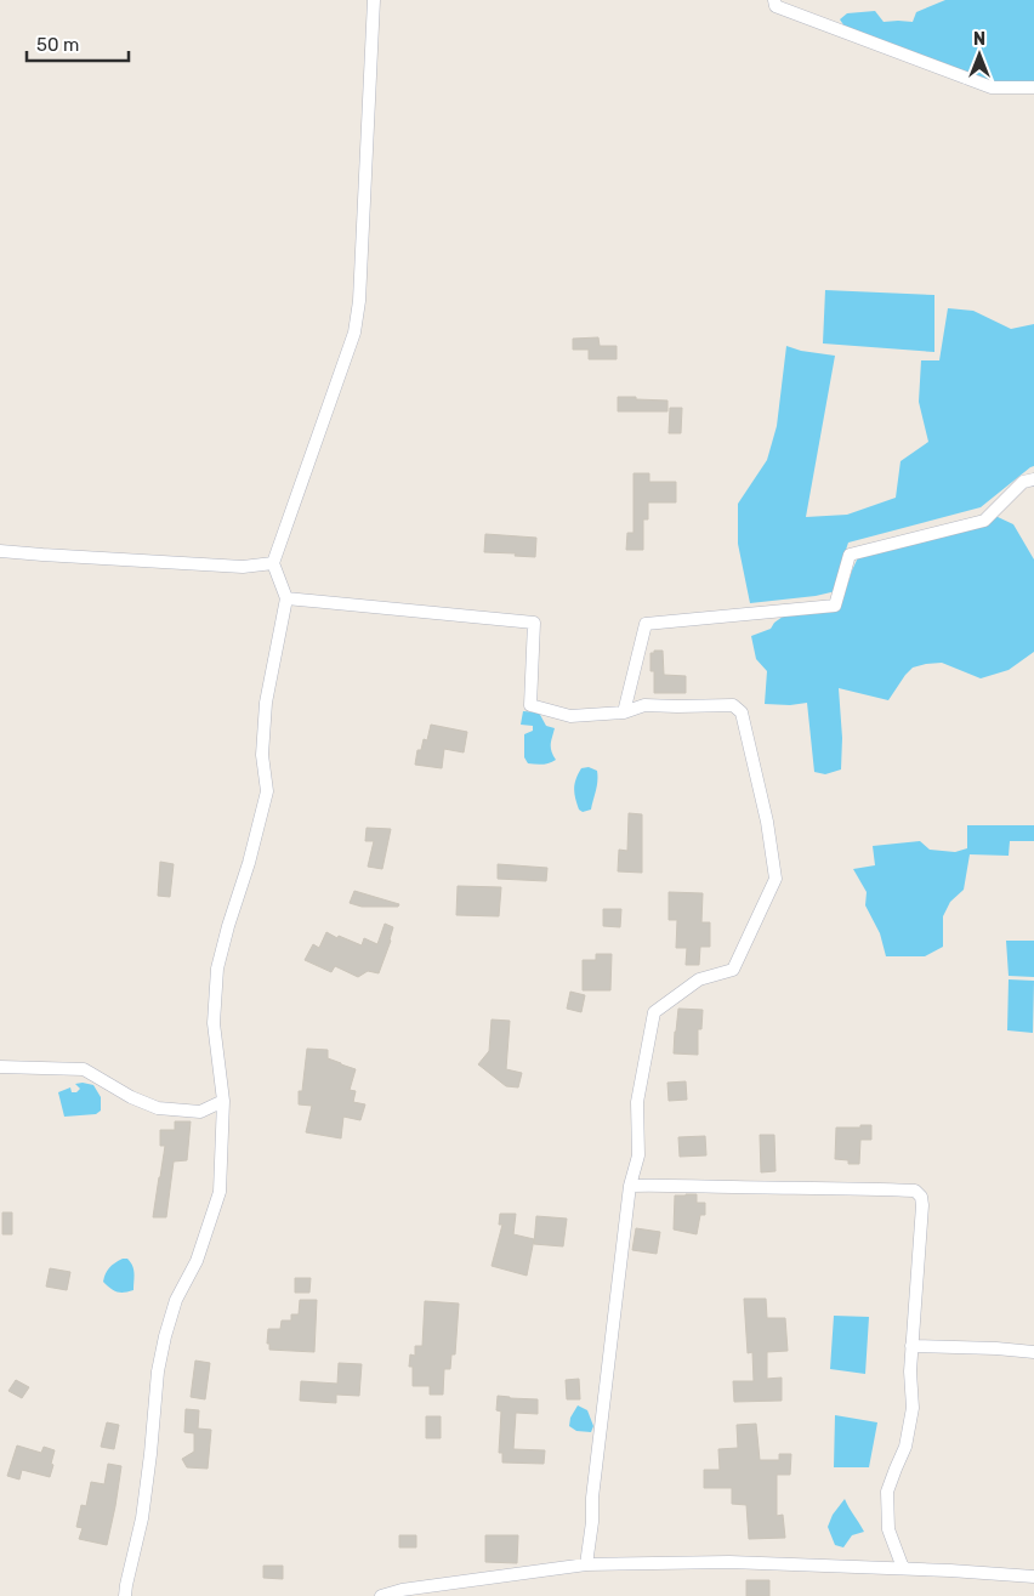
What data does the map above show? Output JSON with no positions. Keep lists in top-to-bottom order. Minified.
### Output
{"scale_bar":"50 m","north":"top"}
